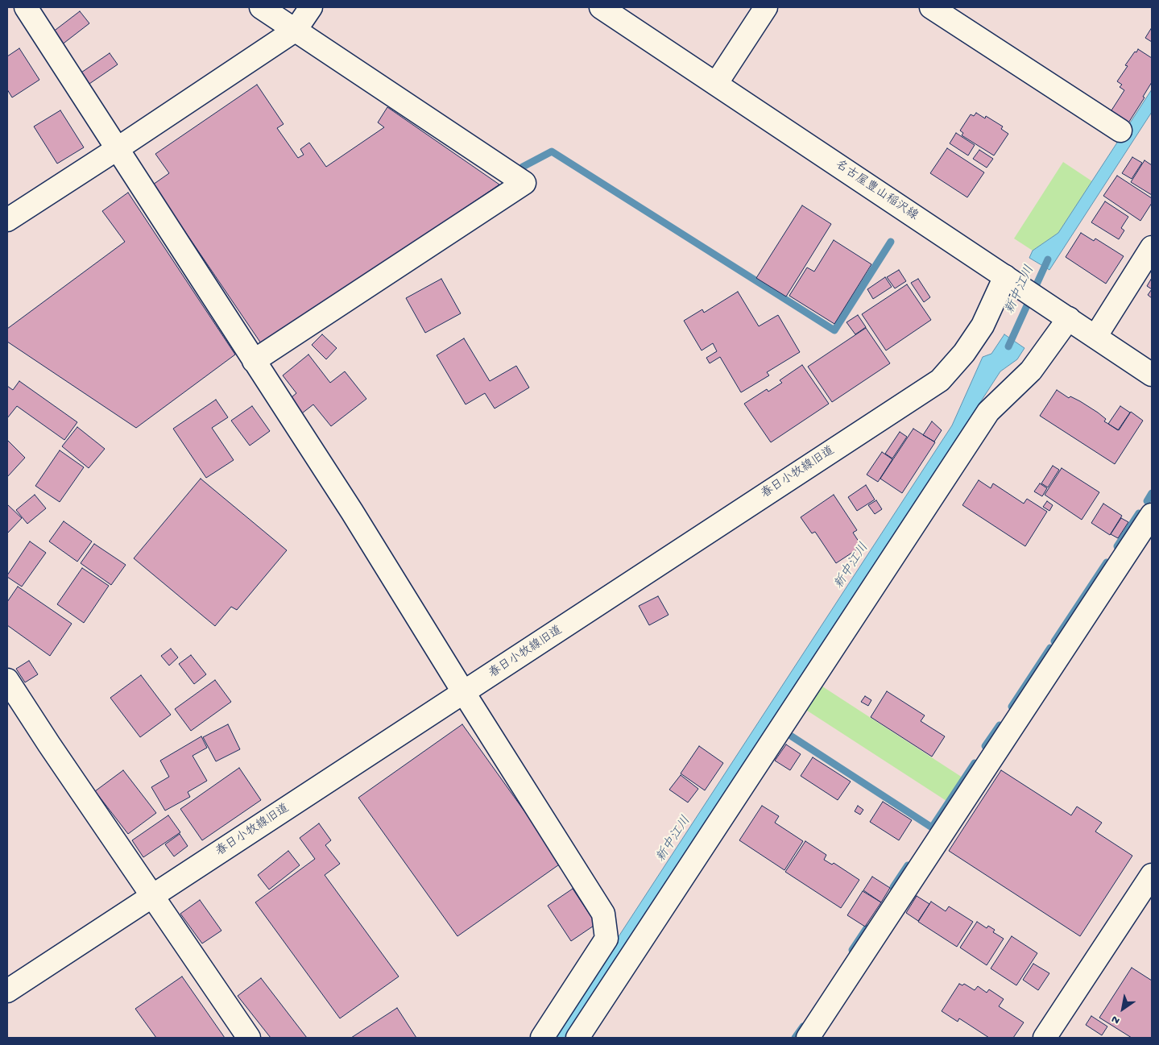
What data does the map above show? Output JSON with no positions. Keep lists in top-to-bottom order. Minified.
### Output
{"streets":{"street":["名古屋豊山稲沢線","春日小牧線旧道"]},"crossings":[["名古屋豊山稲沢線","春日小牧線旧道"]],"water":["新中江川"],"north":"bottom left"}
